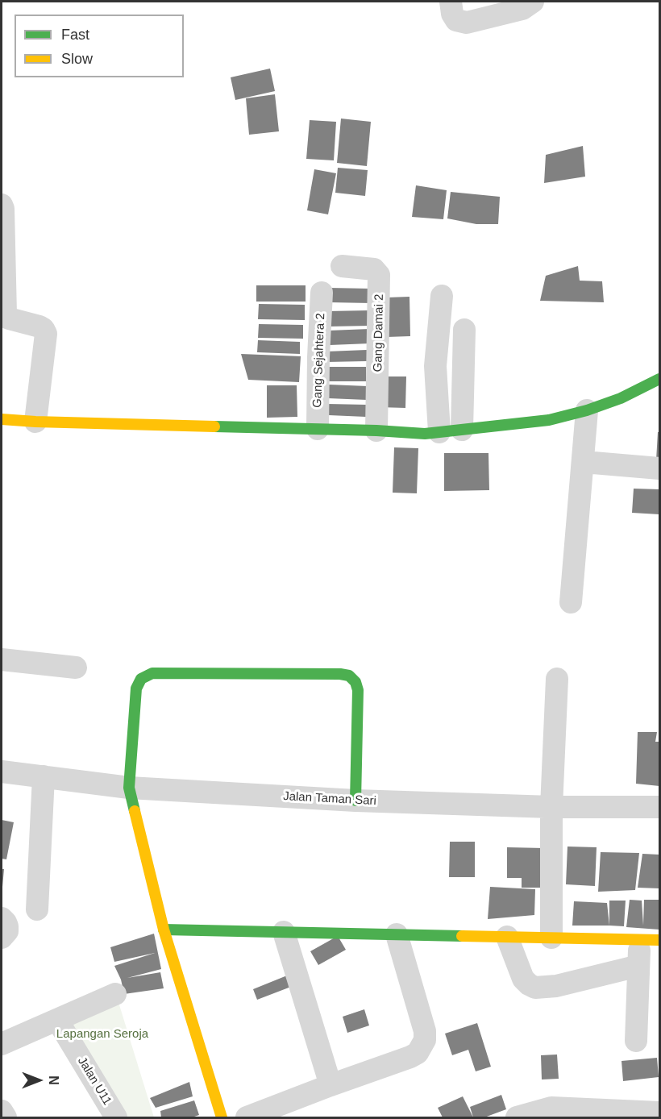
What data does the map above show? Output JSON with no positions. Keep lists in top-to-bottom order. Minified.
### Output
{"streets":{"street":["Gang Damai 2","Gang Sejahtera 2","Jalan Taman Sari","Jalan U11"]},"parks":["Lapangan Seroja"],"legend":["Fast","Slow"],"north":"right"}
